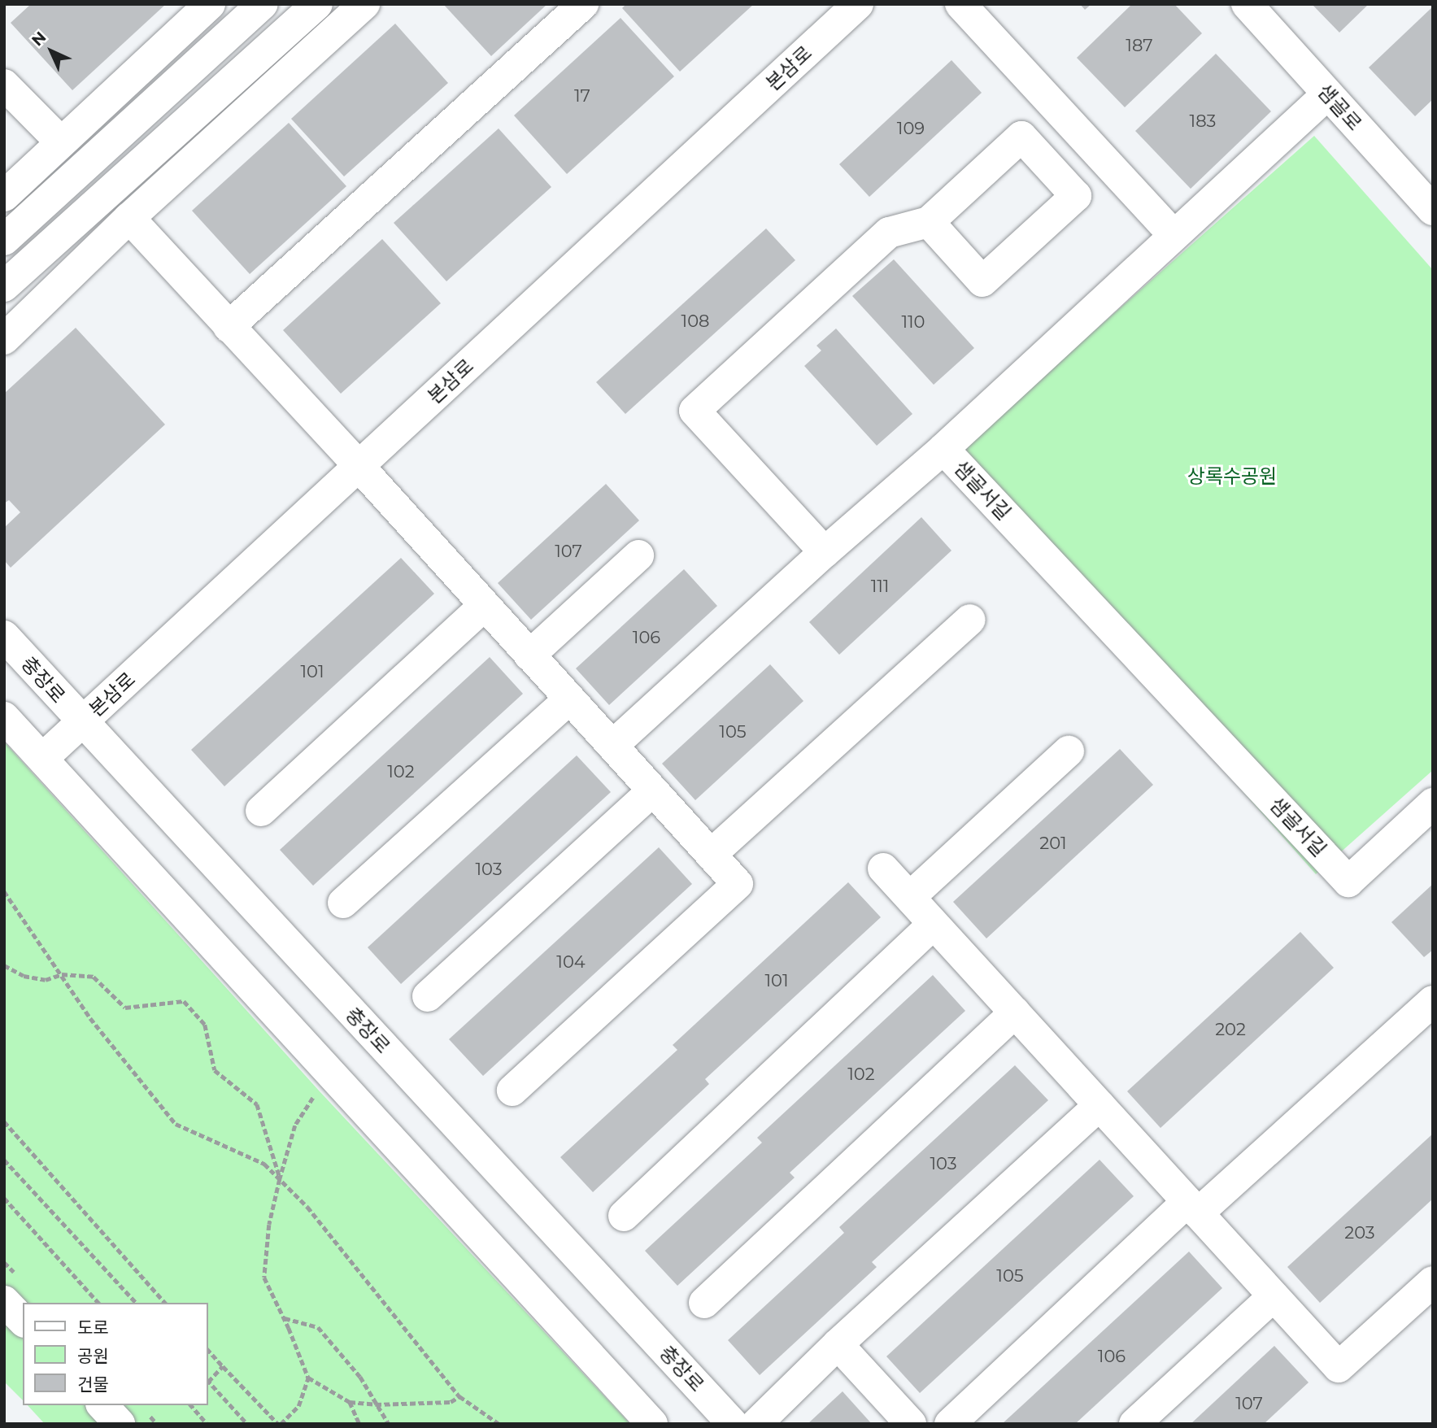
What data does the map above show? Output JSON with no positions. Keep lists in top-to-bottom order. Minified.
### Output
{"streets":{"street":["본삼로","샘골로","샘골서길","충장로"]},"crossings":[["본삼로","충장로"],["샘골로","샘골서길"]],"parks":["상록수공원"],"house_numbers":["187","17","183","109","108","110","107","111","106","101","105","102","201","103","104","101","202","102","103","203","105","106","107"],"legend":["도로","공원","건물"],"north":"top left"}
